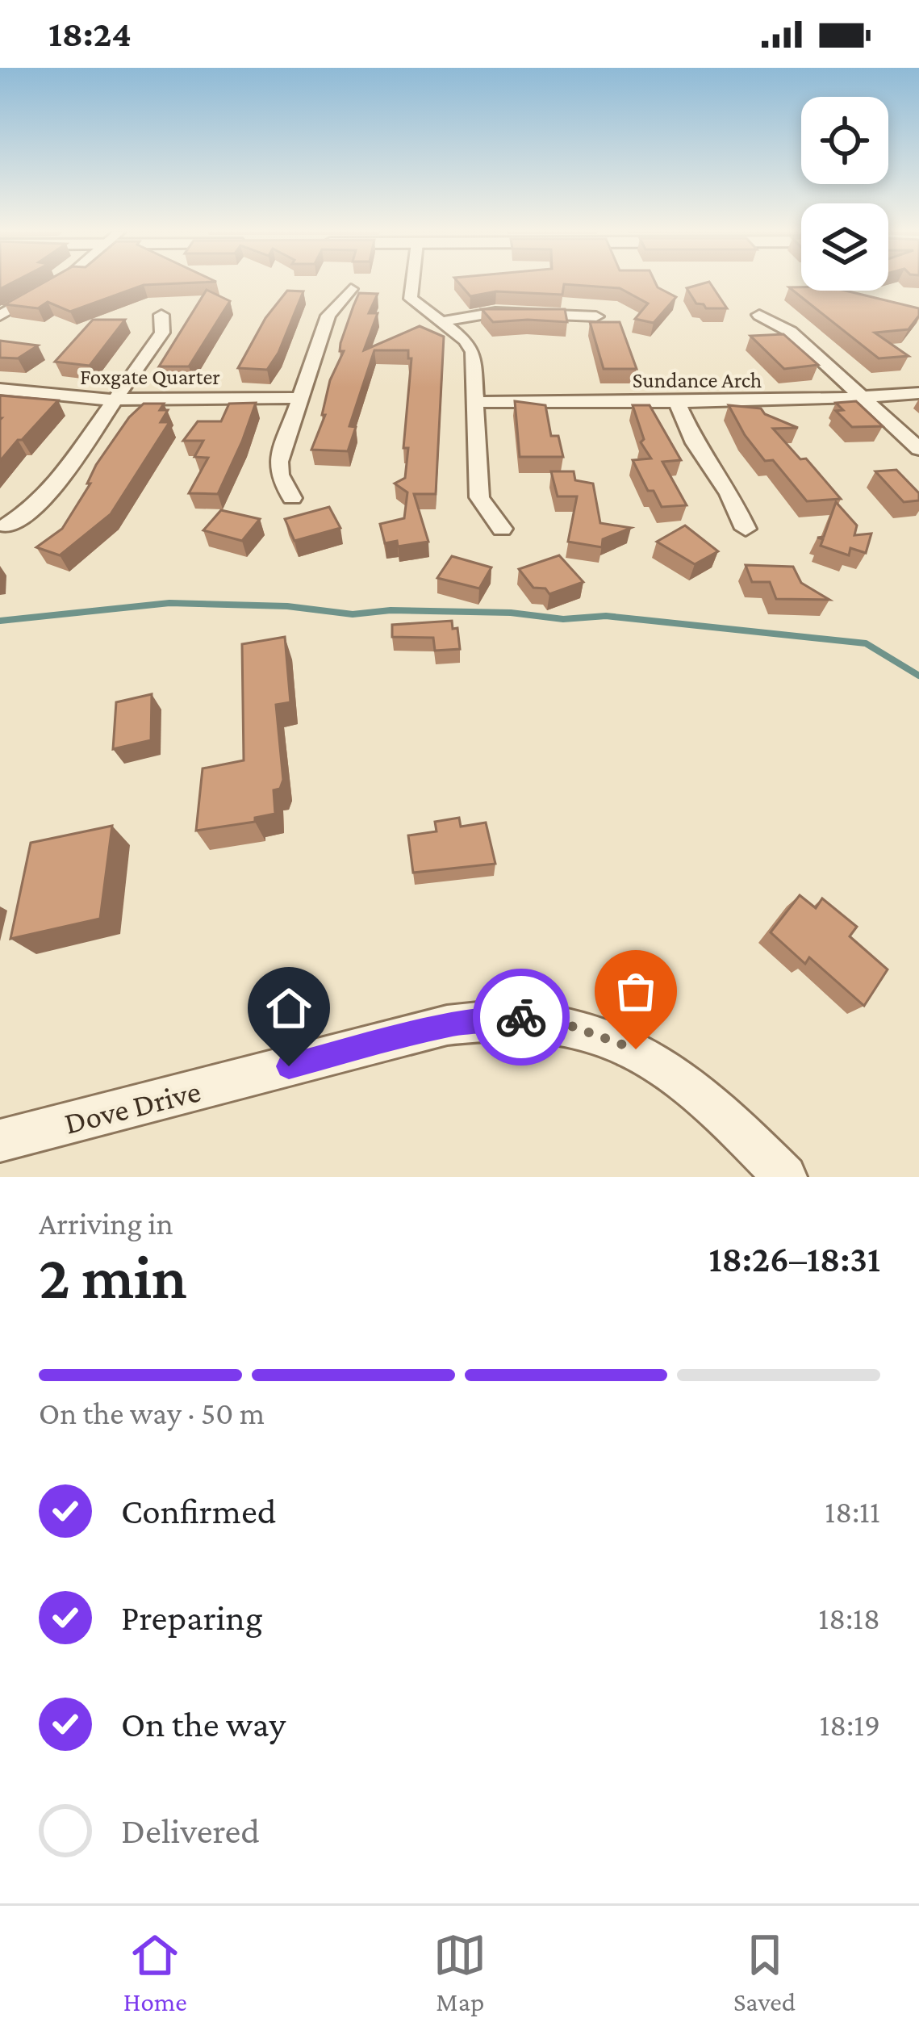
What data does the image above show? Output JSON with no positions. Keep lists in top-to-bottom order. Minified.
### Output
{"streets":{"street":["Foxgate Quarter","Sundance Arch","Dove Drive"]},"page":{"status":"18:24","heading":["2 min","Arriving in","18:26–18:31"],"bar":"On the way · 50 m","list":[["Confirmed","18:11"],["Preparing","18:18"],["On the way","18:19"],"Delivered"],"tabs":["Home","Map","Saved"]}}
